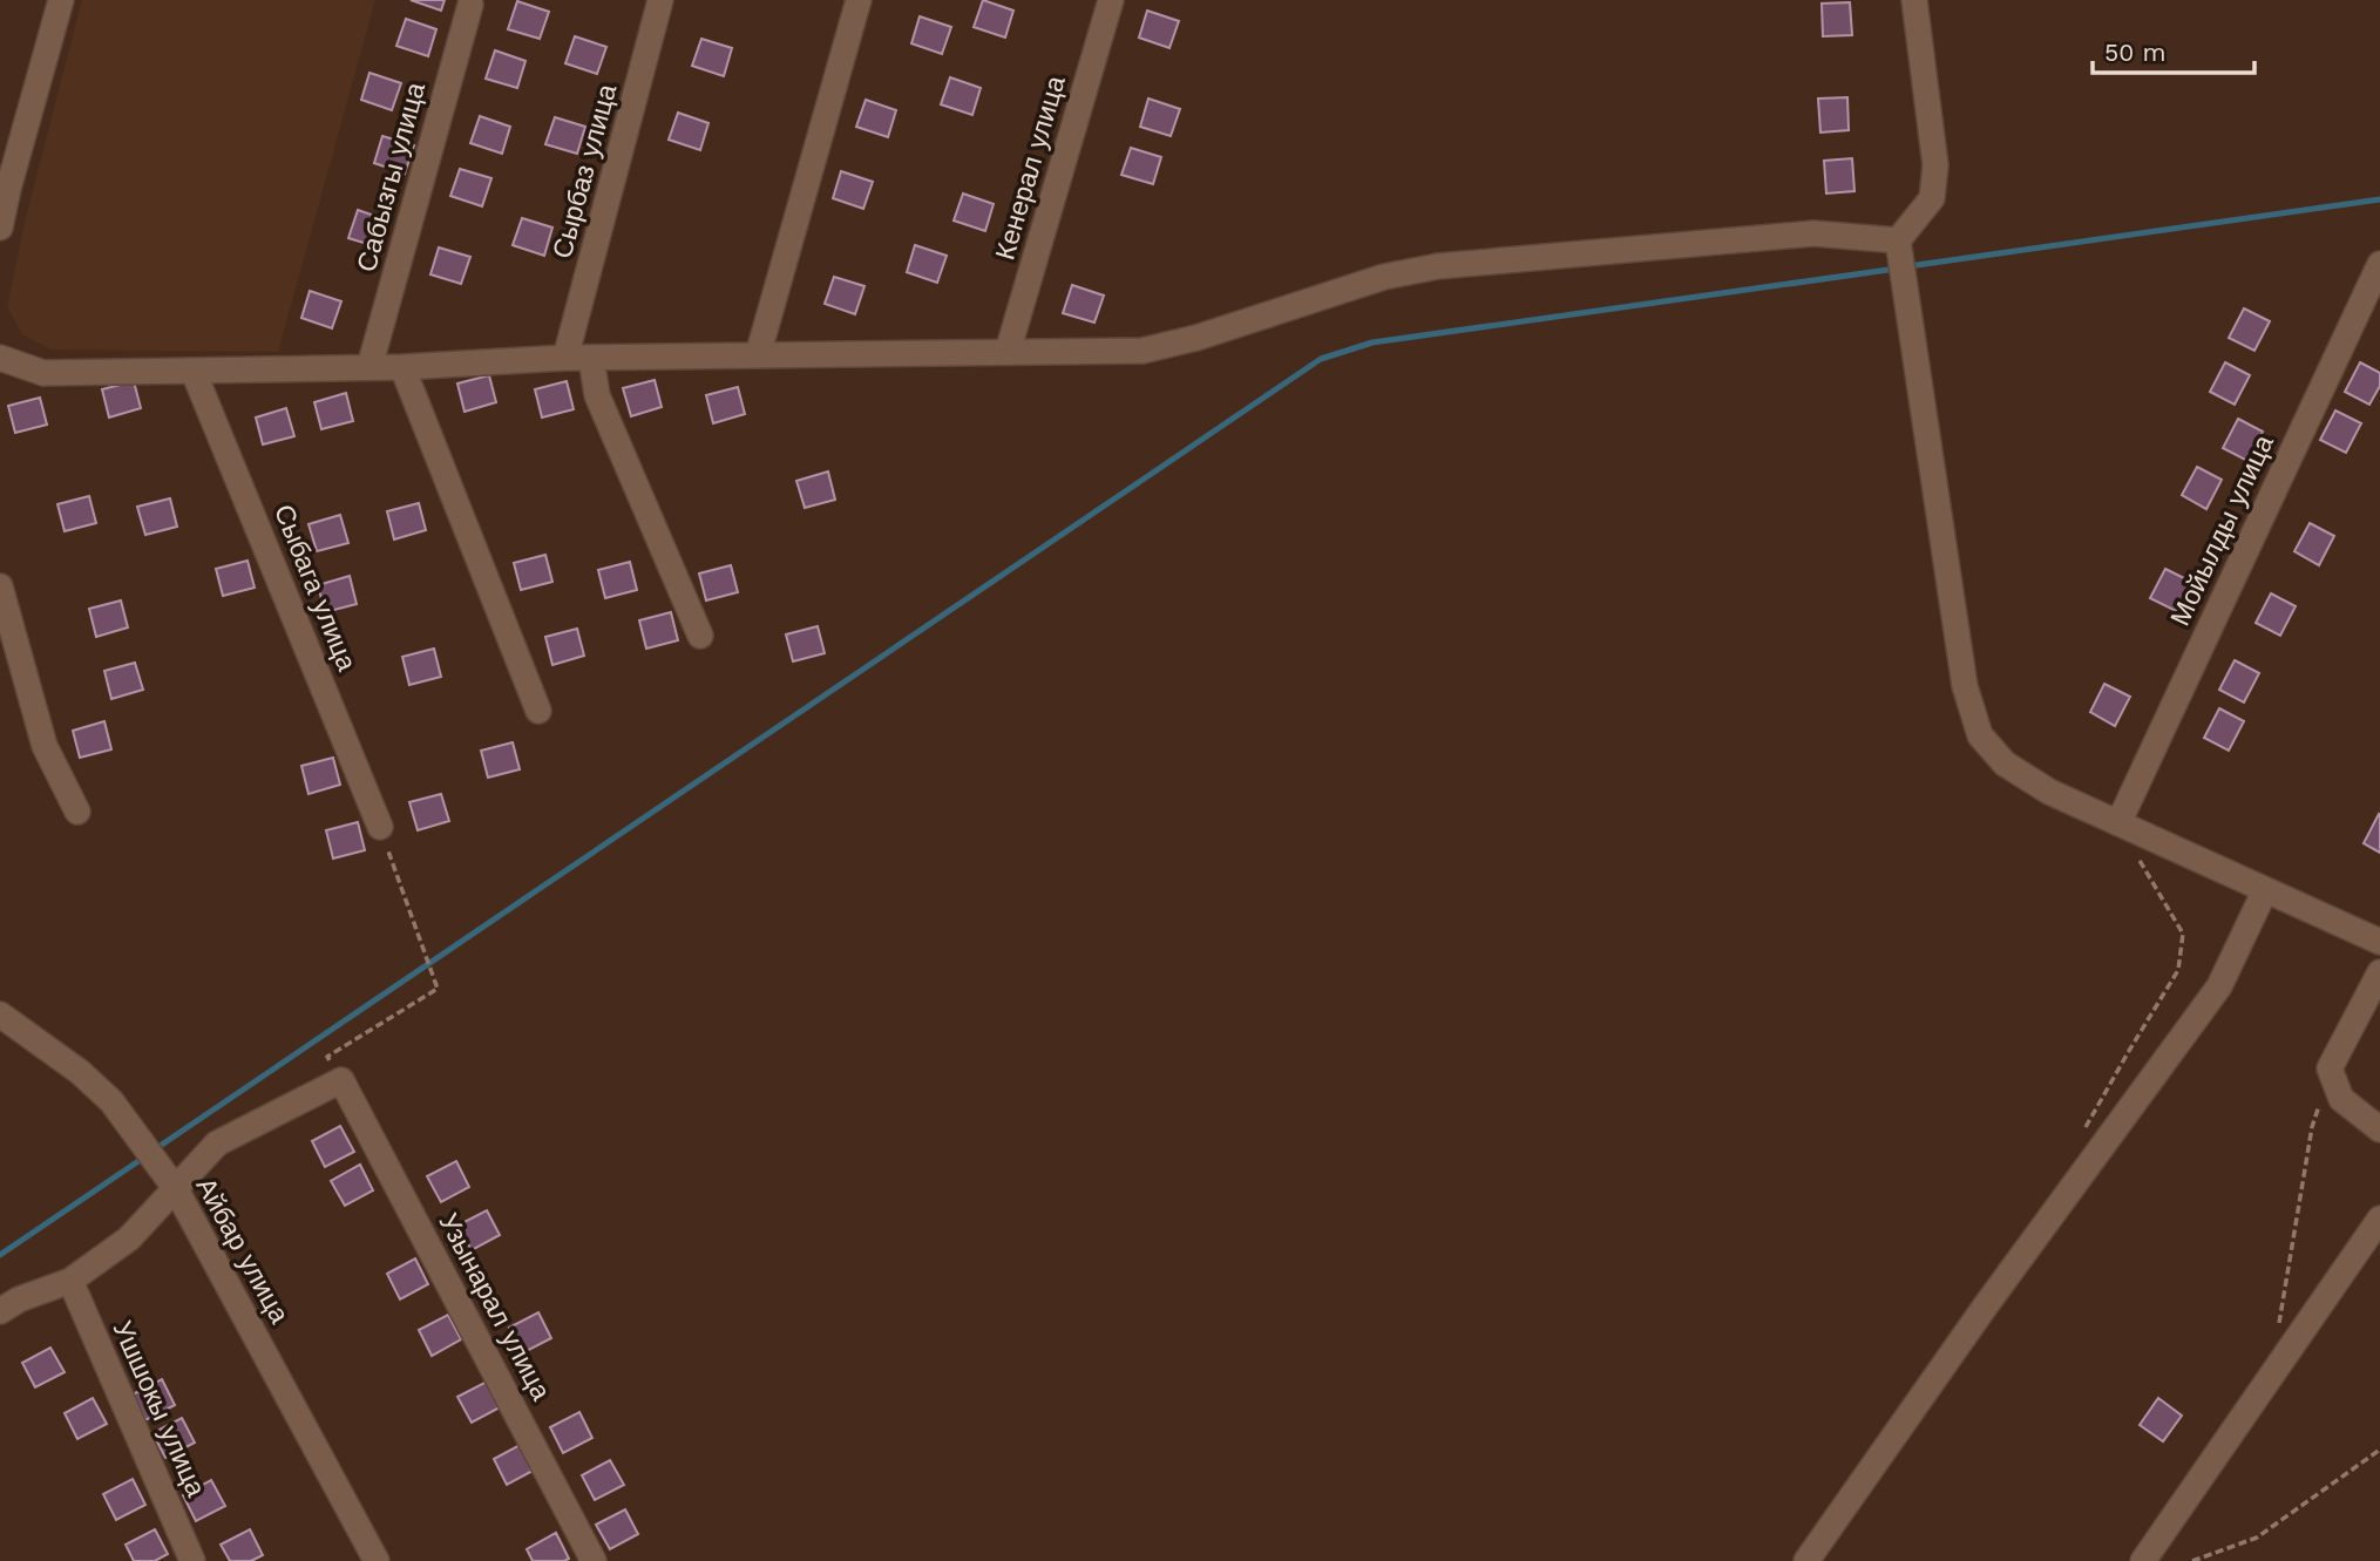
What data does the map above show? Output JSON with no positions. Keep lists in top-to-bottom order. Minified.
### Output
{"streets":{"street":["Кенерал улица","Сырбаз улица","Сабызгы улица","Мойылды улица","Сыбага улица","Айбар улица","Узынарал улица","Ушшокы улица"]},"scale_bar":"50 m"}
